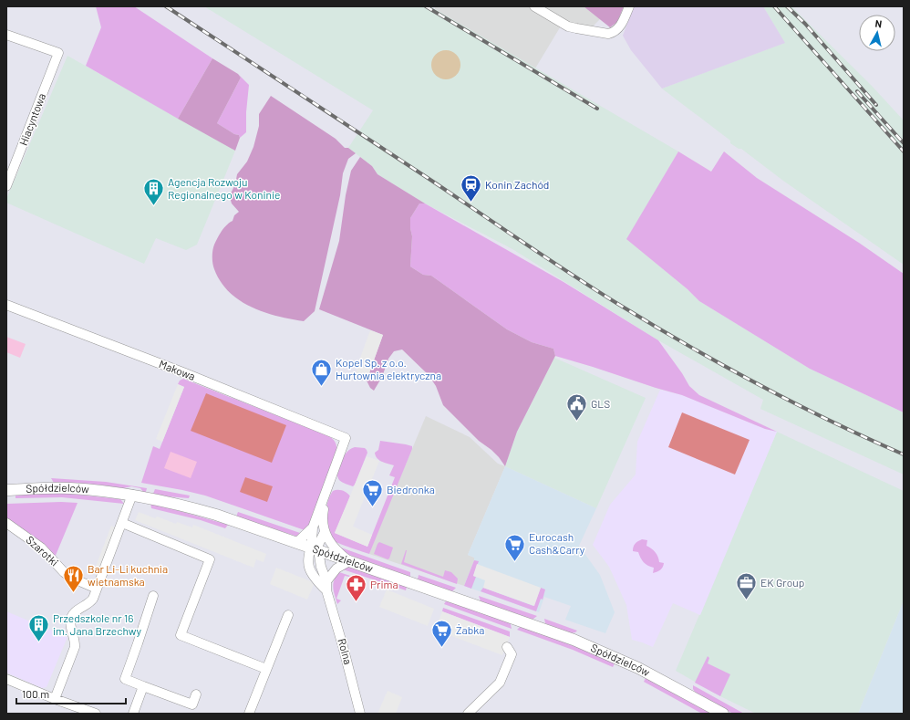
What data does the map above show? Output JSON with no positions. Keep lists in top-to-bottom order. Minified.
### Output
{"streets":{"street":["Hiacyntowa","Makowa","Spółdzielców","Szarotki","Rolna"]},"crossings":[["Spółdzielców","Rolna"]],"places":{"station":["Konin Zachód"],"building":["Agencja Rozwoju Regionalnego w Koninie","Przedszkole nr 16 im. Jana Brzechwy"],"shop":["Kopel Sp. z o.o. Hurtownia elektryczna"],"public building":["GLS"],"supermarket":["Biedronka","Eurocash Cash&Carry","Żabka"],"restaurant":["Bar Li-Li kuchnia wietnamska"],"office":["EK Group"],"pharmacy":["Prima"]},"scale_bar":"100 m","north":"top"}
